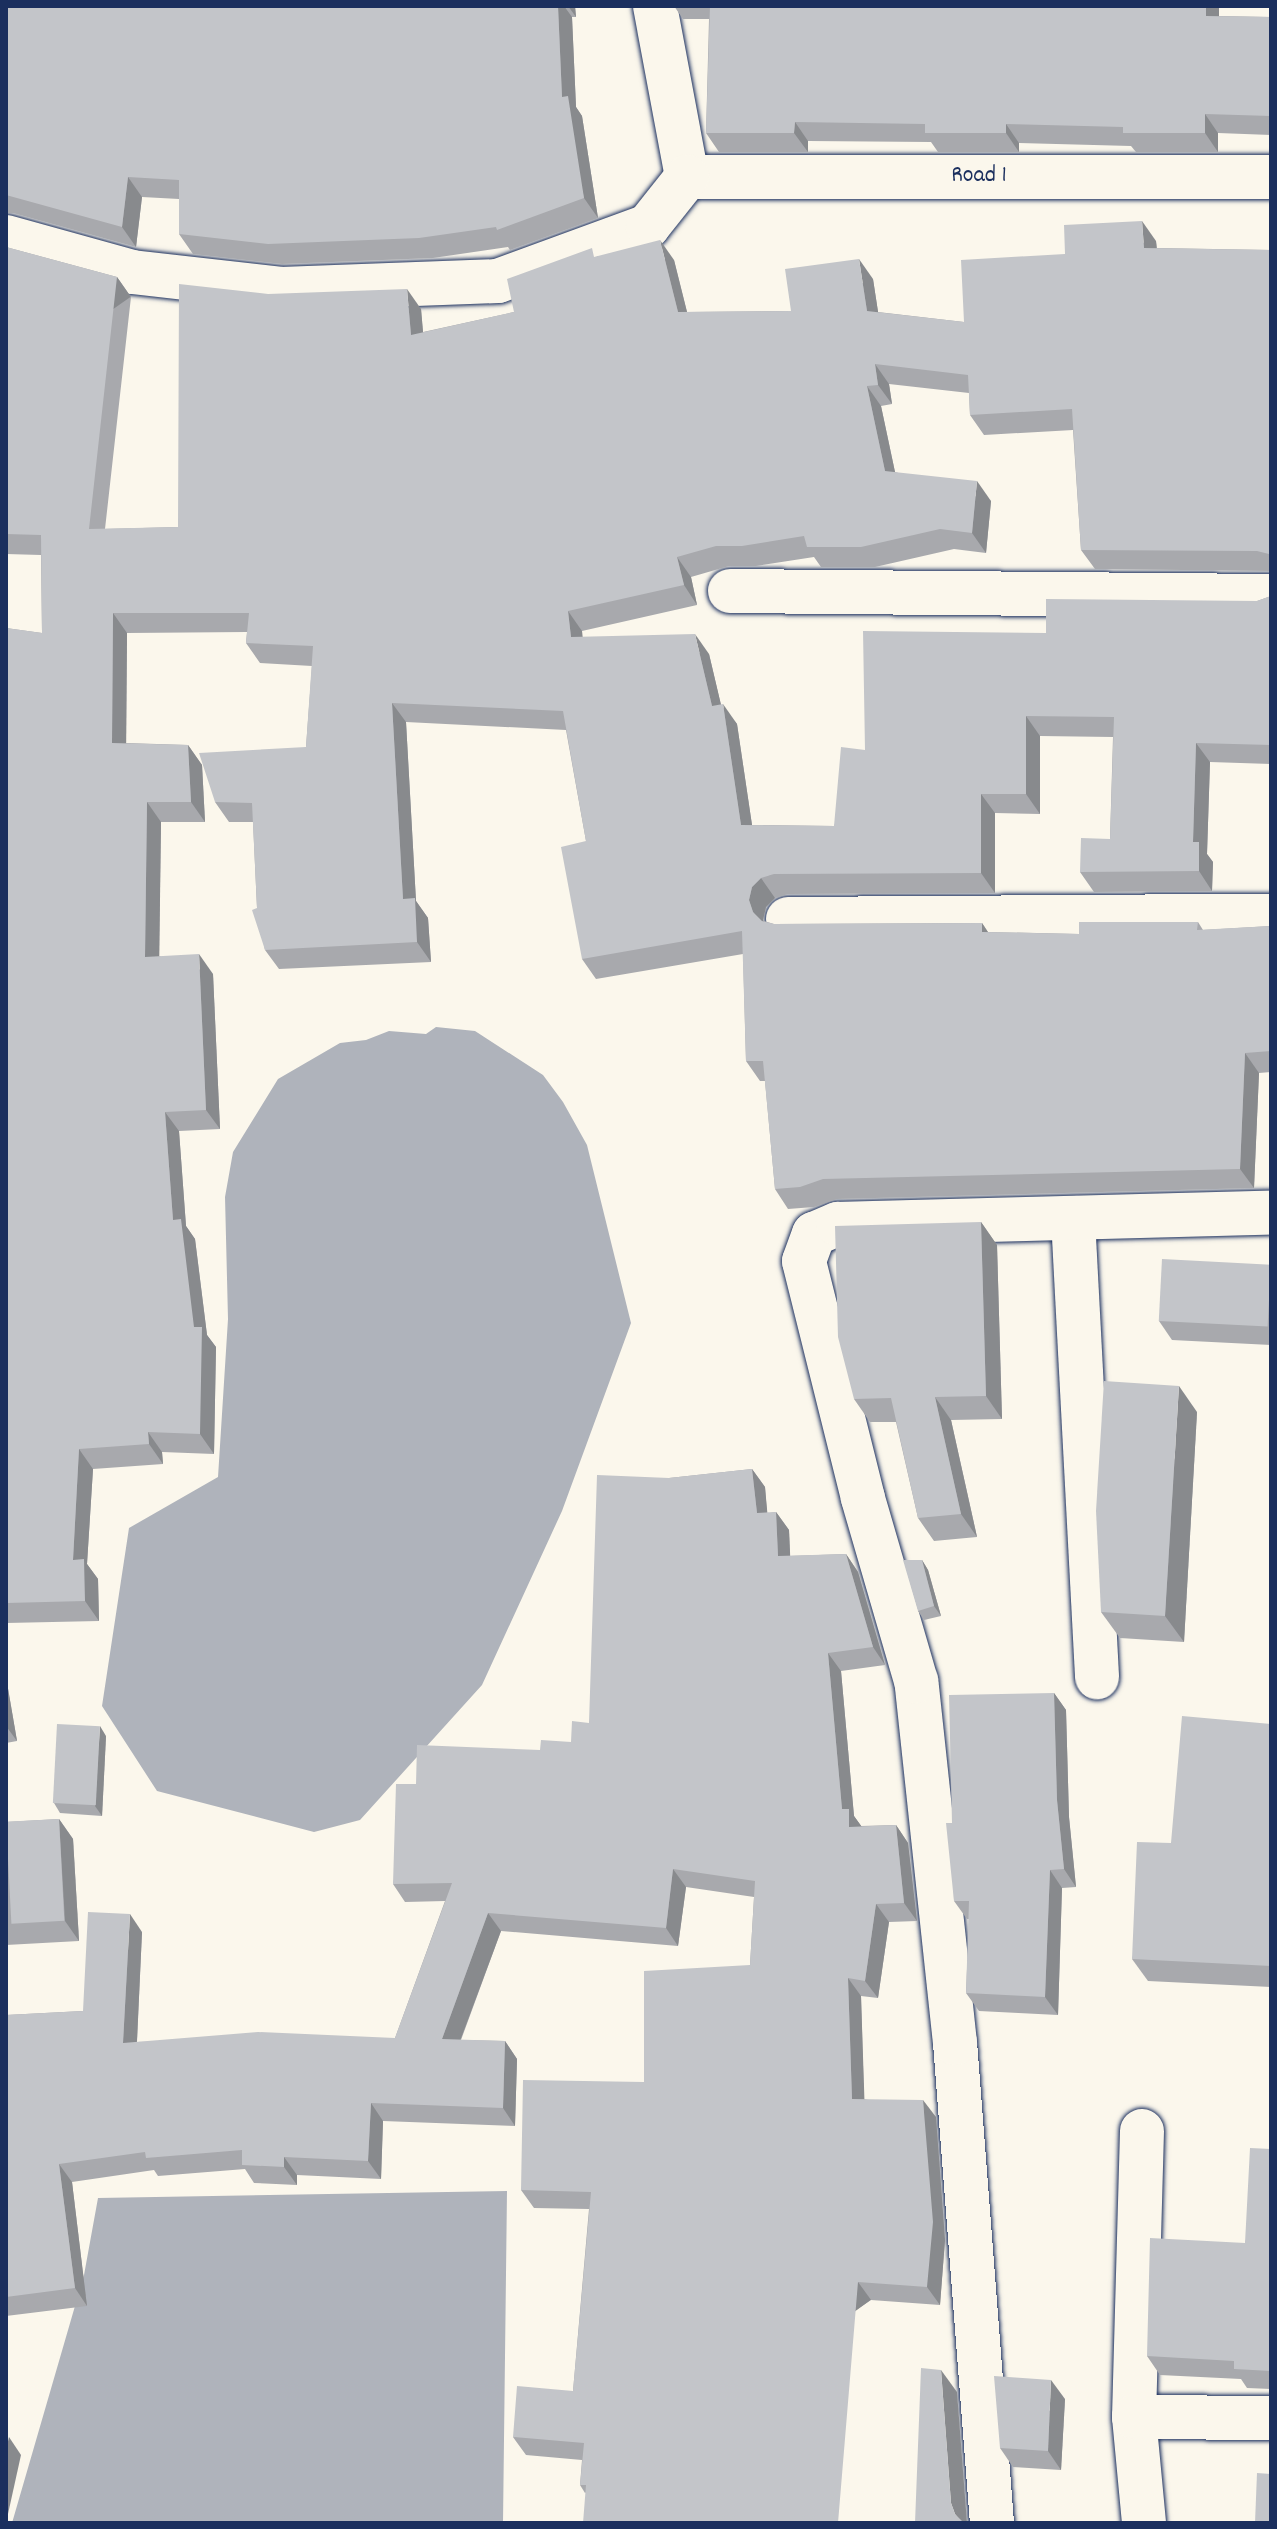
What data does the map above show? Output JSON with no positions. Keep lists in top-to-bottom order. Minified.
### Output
{"streets":{"street":["Road 1"]}}
